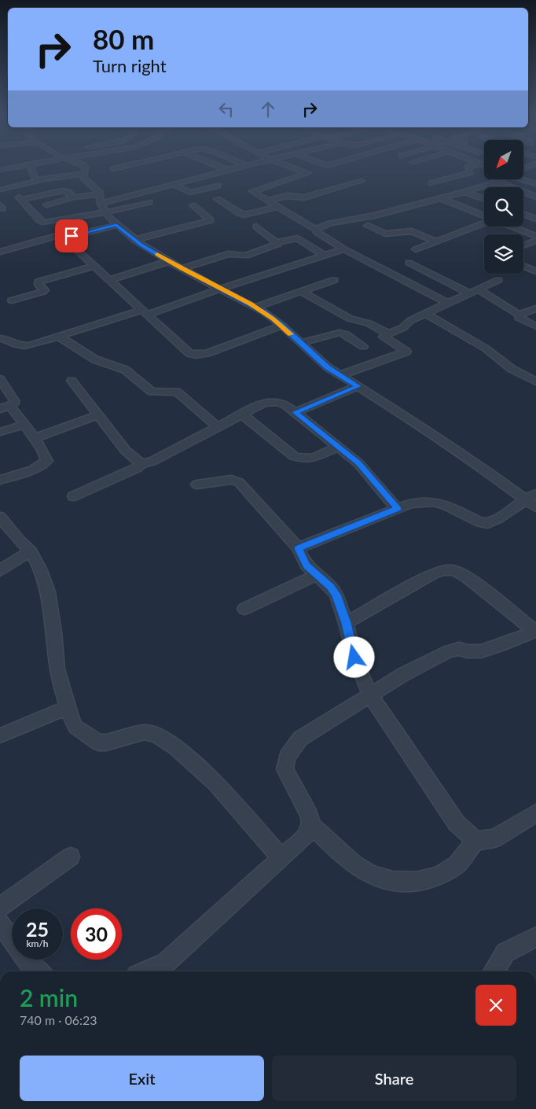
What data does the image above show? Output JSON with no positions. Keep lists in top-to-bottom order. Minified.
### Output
{"north":"bottom left","page":{"turn":["80 m","Turn right"],"speed":"25 km/h","limit":"30","heading":["2 min","740 m · 06:23"],"buttons":["Exit","Share"]}}
